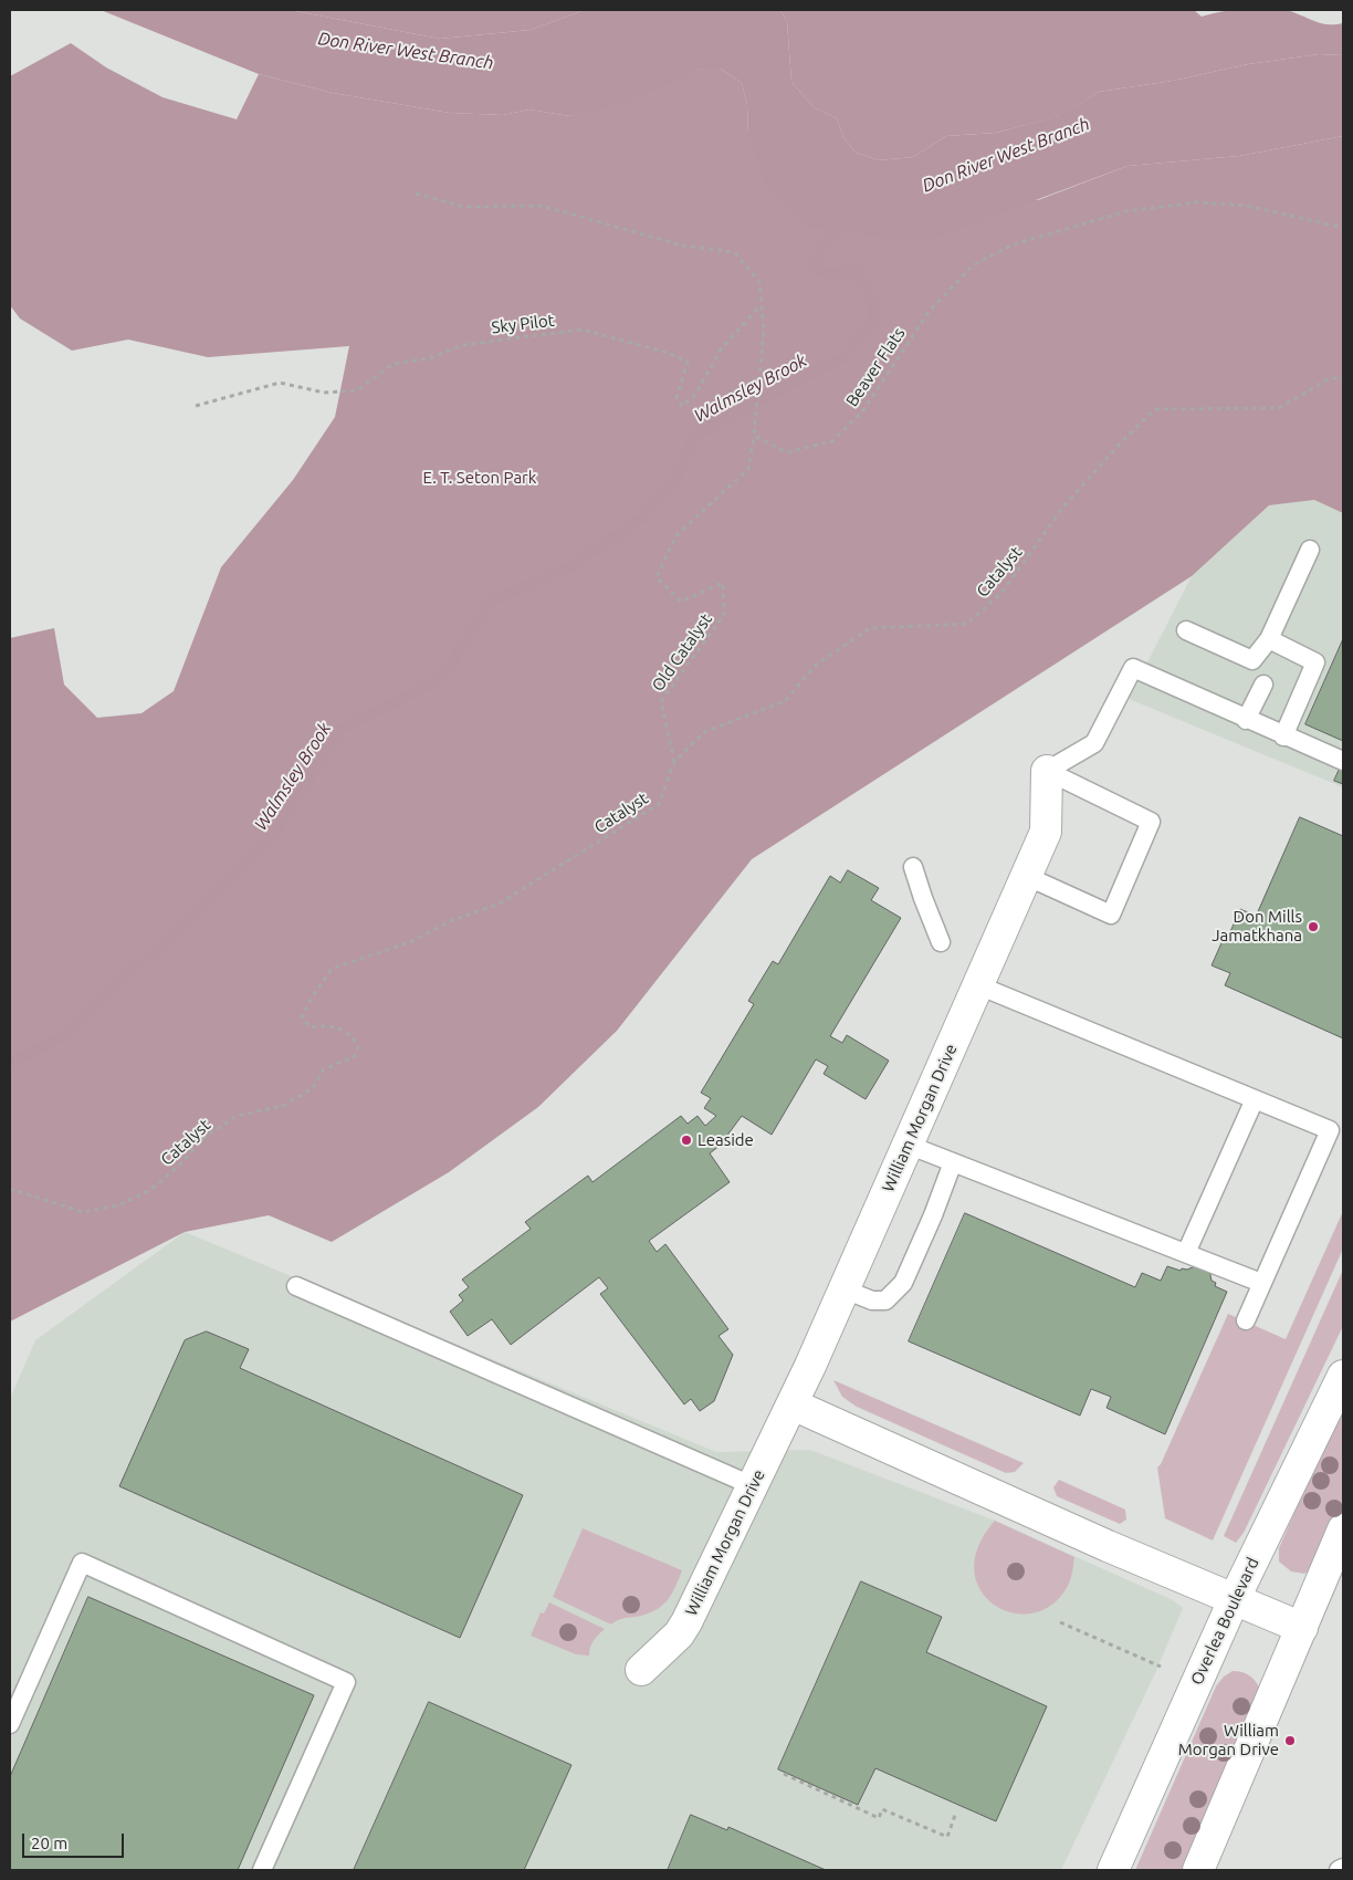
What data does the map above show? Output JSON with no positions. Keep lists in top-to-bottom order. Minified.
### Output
{"streets":{"street":["William Morgan Drive","Overlea Boulevard"],"path":["Sky Pilot","Beaver Flats","Catalyst","Old Catalyst"]},"crossings":[["Beaver Flats","Old Catalyst"],["Catalyst","Old Catalyst"]],"water":["Don River West Branch","Walmsley Brook"],"parks":["E. T. Seton Park"],"places":["Don Mills Jamatkhana","Leaside","William Morgan Drive"],"scale_bar":"20 m"}
